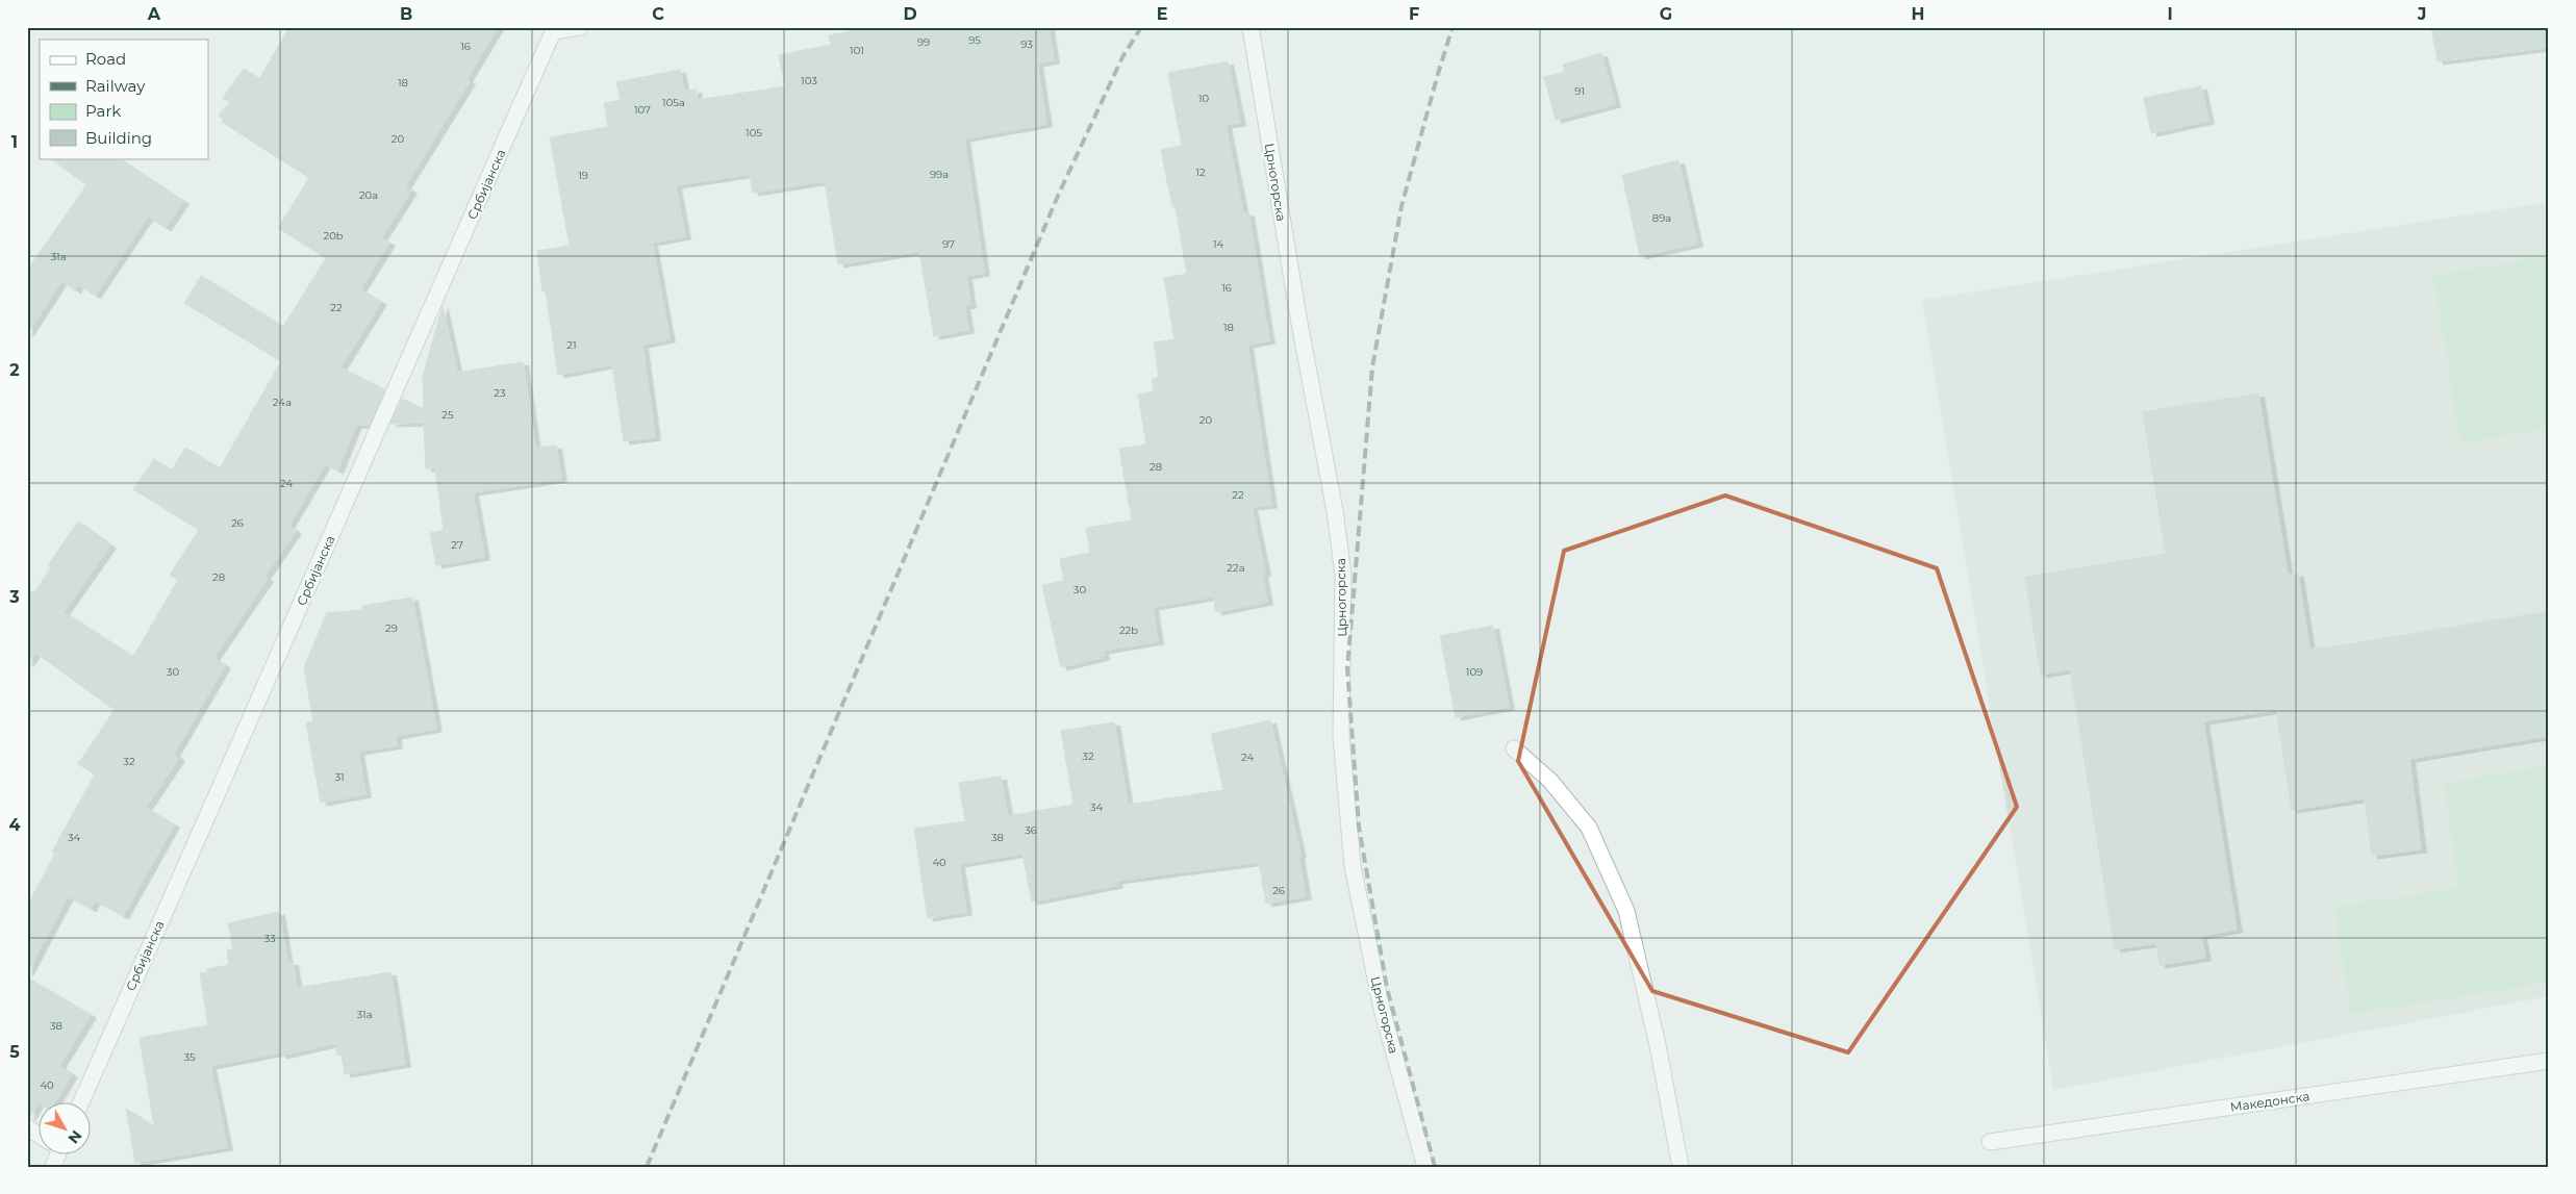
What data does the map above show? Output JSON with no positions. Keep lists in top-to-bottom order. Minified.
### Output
{"streets":{"street":["Црногорска","Србијанска","Македонска"]},"house_numbers":["95","99","93","16","101","103","18","91","10","105a","107","105","20","12","99a","19","20a","89a","20b","97","14","31a","16","22","18","21","23","24a","25","20","28","24","22","26","27","22a","28","30","29","22b","30","109","32","24","32","31","34","36","34","38","40","26","33","31a","38","35","40"],"legend":["Road","Railway","Park","Building"],"north":"bottom right","grid":{"columns":["A","B","C","D","E","F","G","H","I","J"],"rows":["1","2","3","4","5"]}}
